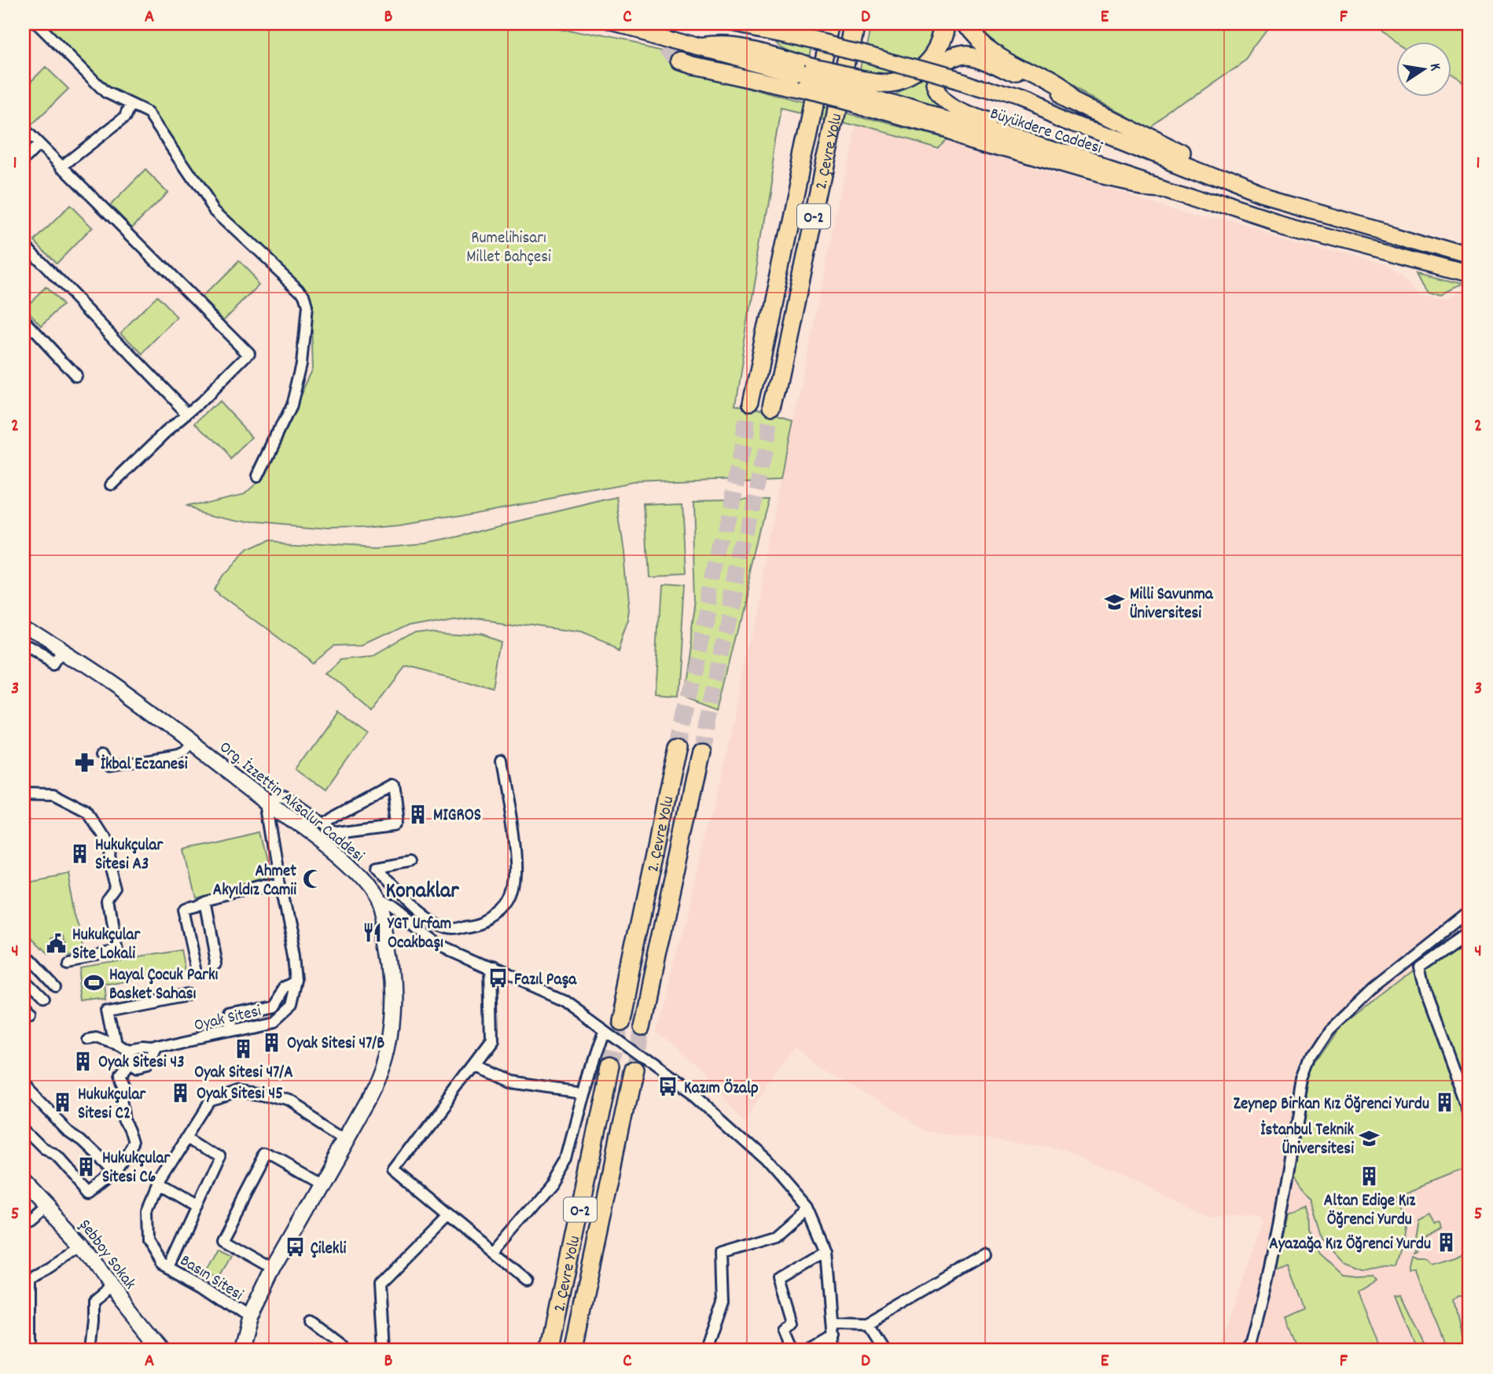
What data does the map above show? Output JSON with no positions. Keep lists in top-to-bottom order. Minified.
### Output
{"streets":{"highway":["2. Çevre Yolu","O-2"],"main road":["Büyükdere Caddesi","Org. İzzettin Aksalur Caddesi","Şebboy Sokak"],"street":["Oyak Sitesi","Basın Sitesi"]},"crossings":[["Org. İzzettin Aksalur Caddesi","Oyak Sitesi"],["Org. İzzettin Aksalur Caddesi","Basın Sitesi"]],"districts":["Konaklar"],"parks":["Rumelihisarı Millet Bahçesi"],"places":{"school or university":["Milli Savunma Üniversitesi","İstanbul Teknik Üniversitesi"],"pharmacy":["İkbal Eczanesi"],"building":["MIGROS","Hukukçular Sitesi A3","Oyak Sitesi 47/B","Oyak Sitesi 47/A","Oyak Sitesi 43","Oyak Sitesi 45","Hukukçular Sitesi C2","Zeynep Birkan Kız Öğrenci Yurdu","Hukukçular Sitesi C6","Altan Edige Kız Öğrenci Yurdu","Ayazağa Kız Öğrenci Yurdu"],"mosque":["Ahmet Akyıldız Camii"],"restaurant":["YGT Urfam Ocakbaşı"],"public building":["Hukukçular Site Lokali"],"bus stop":["Fazıl Paşa","Kazım Özalp","Çilekli"],"sports":["Hayal Çocuk Parkı Basket Sahası"]},"north":"right","grid":{"columns":["A","B","C","D","E","F"],"rows":["1","2","3","4","5"]}}
